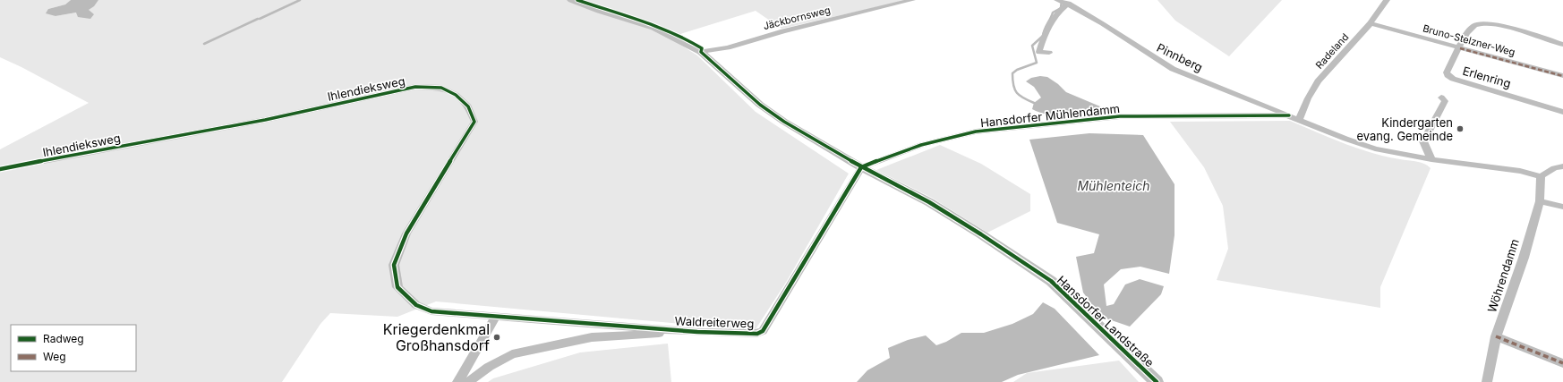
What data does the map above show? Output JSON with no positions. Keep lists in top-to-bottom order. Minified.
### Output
{"streets":{"main road":["Hansdorfer Landstraße"],"street":["Jäckbornsweg","Bruno-Stelzner-Weg","Radeland","Pinnberg","Erlenring","Ihlendieksweg","Hansdorfer Mühlendamm","Wöhrendamm","Waldreiterweg"]},"crossings":[["Jäckbornsweg","Hansdorfer Landstraße"],["Bruno-Stelzner-Weg","Radeland"],["Bruno-Stelzner-Weg","Erlenring"],["Radeland","Hansdorfer Mühlendamm"],["Pinnberg","Hansdorfer Mühlendamm"],["Ihlendieksweg","Waldreiterweg"],["Hansdorfer Mühlendamm","Wöhrendamm"],["Hansdorfer Mühlendamm","Hansdorfer Landstraße"],["Hansdorfer Mühlendamm","Waldreiterweg"],["Hansdorfer Landstraße","Waldreiterweg"]],"water":["Mühlenteich"],"places":["Kindergarten evang. Gemeinde","Kriegerdenkmal Großhansdorf"],"legend":["Radweg","Weg"]}
